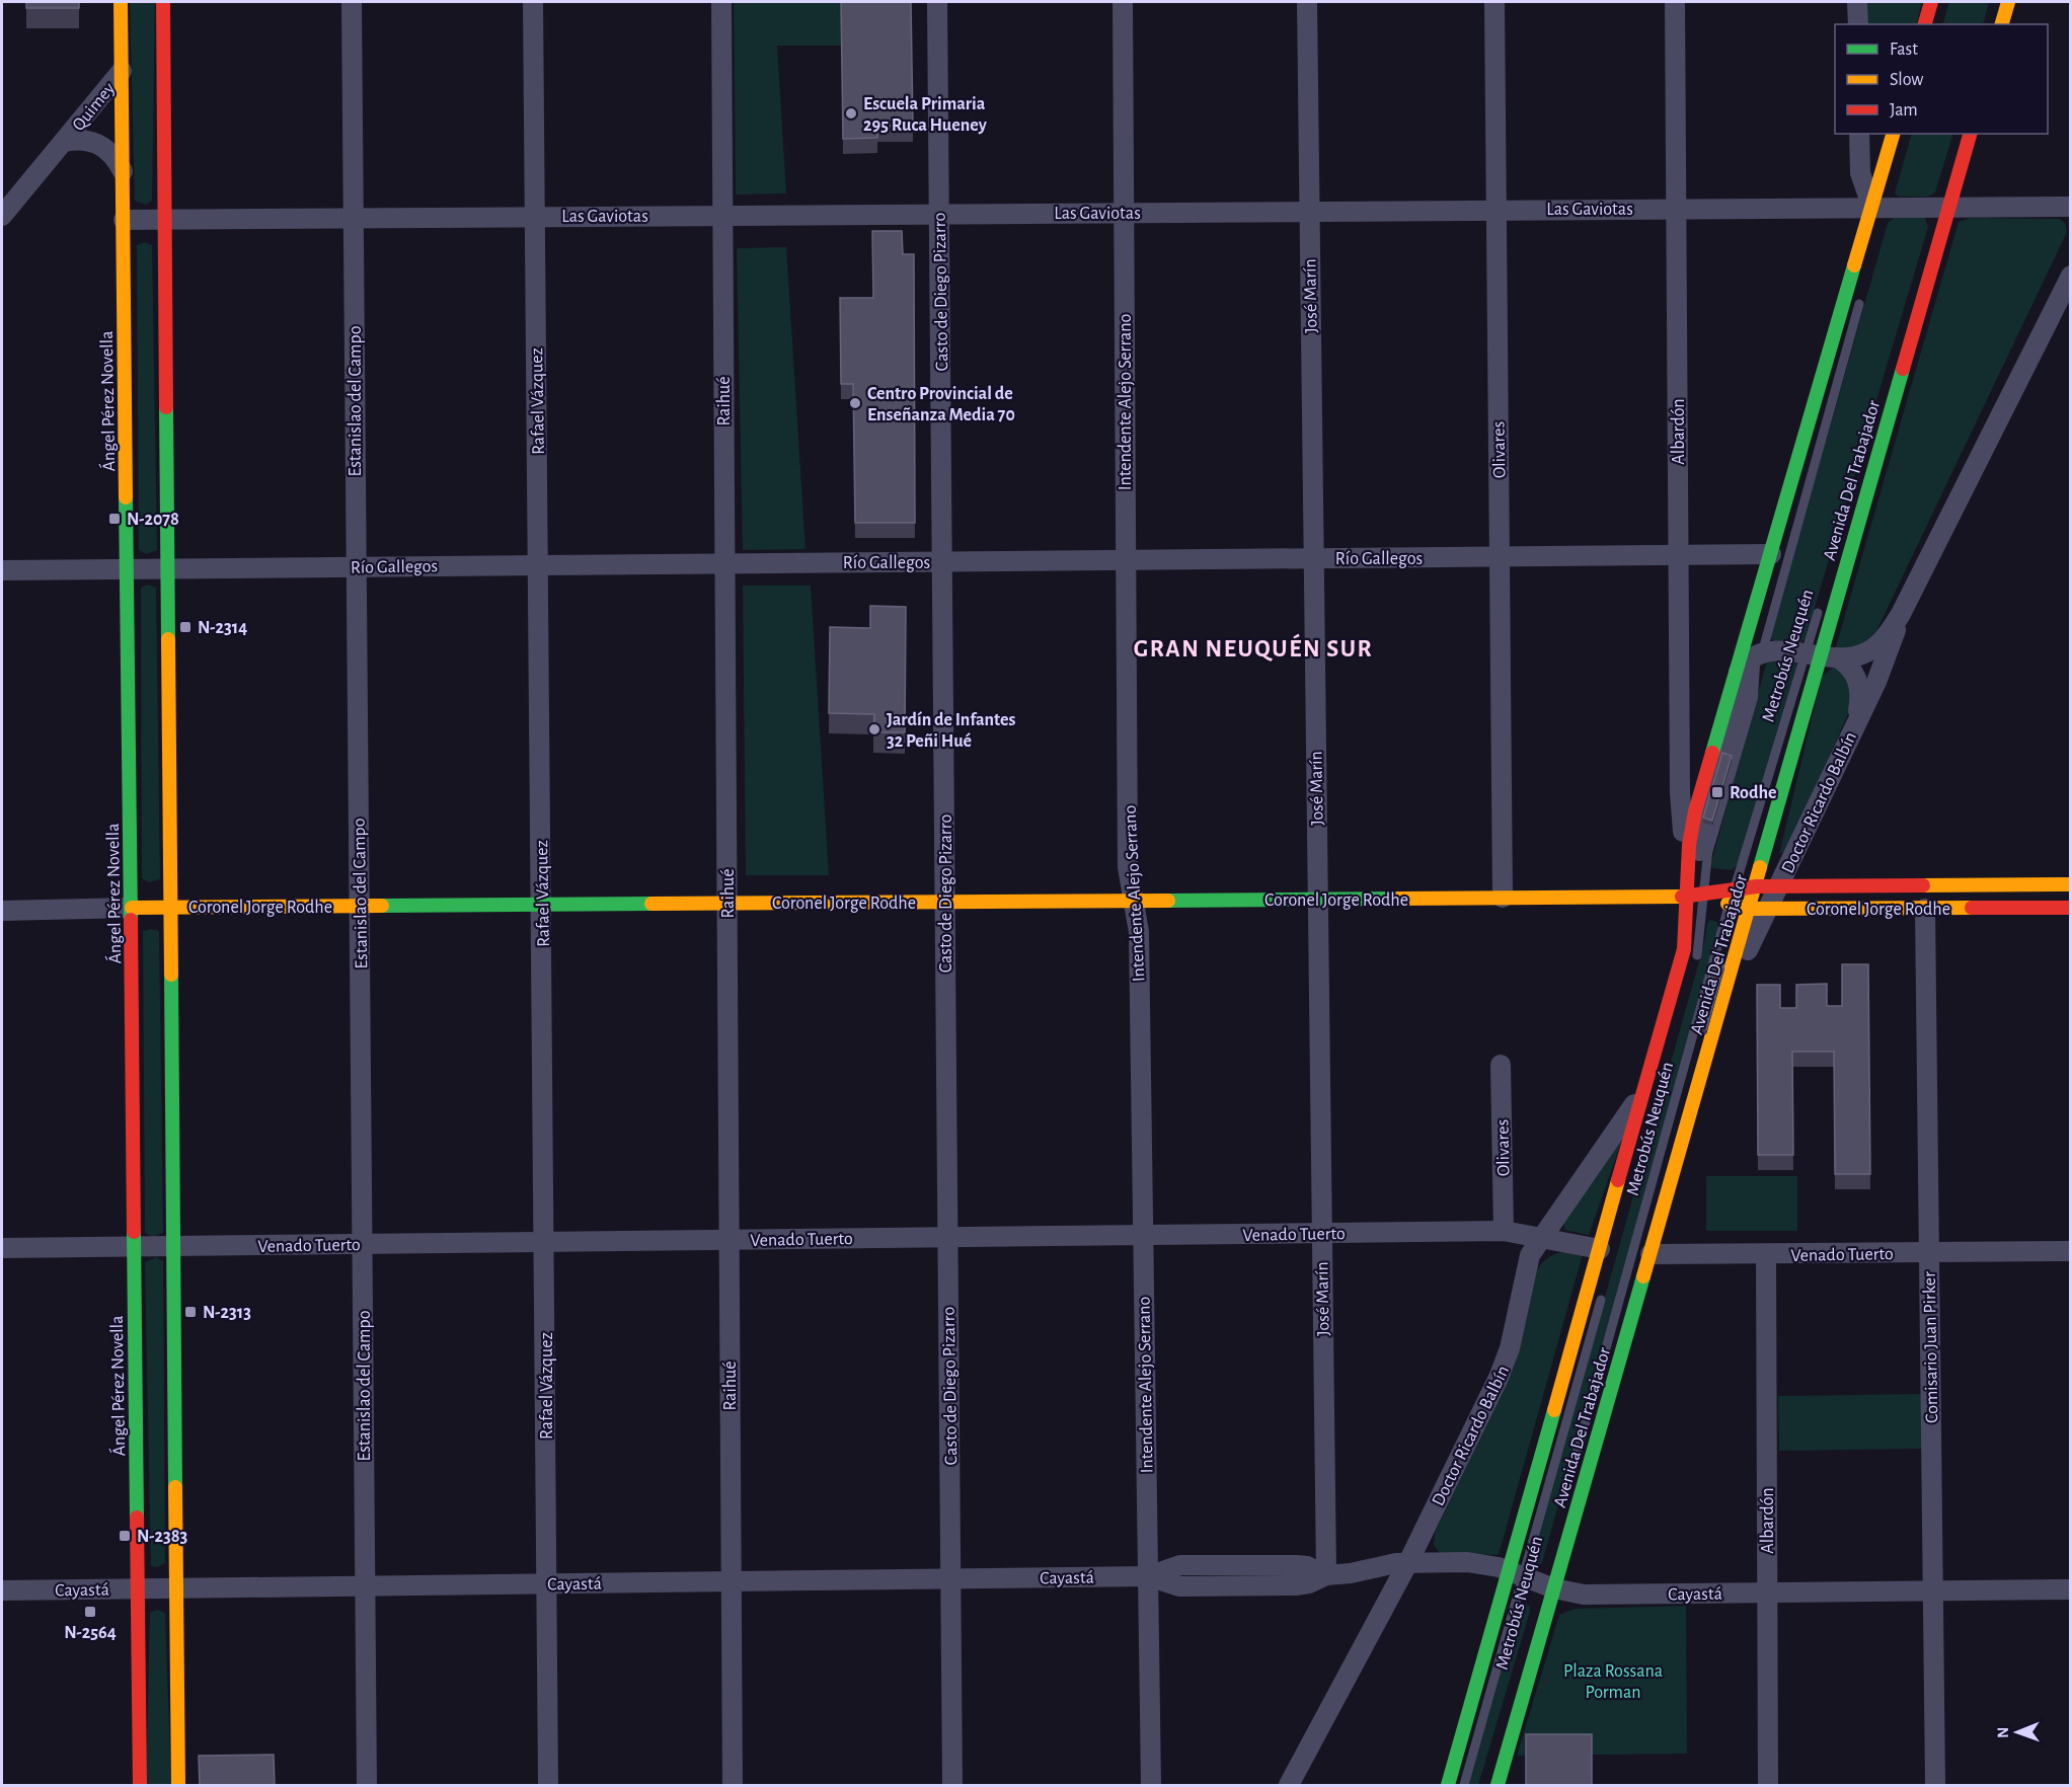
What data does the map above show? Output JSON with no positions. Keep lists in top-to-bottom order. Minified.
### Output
{"streets":{"main road":["Ángel Pérez Novella","Avenida Del Trabajador","Coronel Jorge Rodhe"],"street":["Quimey","Las Gaviotas","Casto de Diego Pizarro","José Marín","Estanislao del Campo","Rafael Vázquez","Raihué","Intendente Alejo Serrano","Albardón","Olivares","Río Gallegos","Doctor Ricardo Balbín","Venado Tuerto","Comisario Juan Pirker","Cayastá"],"lane":["Metrobús Neuquén"]},"crossings":[["Quimey","Ángel Pérez Novella"],["Las Gaviotas","Casto de Diego Pizarro"],["Las Gaviotas","José Marín"],["Las Gaviotas","Ángel Pérez Novella"],["Las Gaviotas","Estanislao del Campo"],["Las Gaviotas","Rafael Vázquez"],["Las Gaviotas","Raihué"],["Las Gaviotas","Intendente Alejo Serrano"],["Las Gaviotas","Albardón"],["Las Gaviotas","Olivares"],["Las Gaviotas","Avenida Del Trabajador"],["Casto de Diego Pizarro","Río Gallegos"],["Casto de Diego Pizarro","Coronel Jorge Rodhe"],["Casto de Diego Pizarro","Venado Tuerto"],["Casto de Diego Pizarro","Cayastá"],["José Marín","Río Gallegos"],["José Marín","Coronel Jorge Rodhe"],["José Marín","Venado Tuerto"],["José Marín","Cayastá"],["Ángel Pérez Novella","Río Gallegos"],["Ángel Pérez Novella","Coronel Jorge Rodhe"],["Ángel Pérez Novella","Venado Tuerto"],["Ángel Pérez Novella","Cayastá"],["Estanislao del Campo","Río Gallegos"],["Estanislao del Campo","Coronel Jorge Rodhe"],["Estanislao del Campo","Venado Tuerto"],["Estanislao del Campo","Cayastá"],["Rafael Vázquez","Río Gallegos"],["Rafael Vázquez","Coronel Jorge Rodhe"],["Rafael Vázquez","Venado Tuerto"],["Rafael Vázquez","Cayastá"],["Raihué","Río Gallegos"],["Raihué","Coronel Jorge Rodhe"],["Raihué","Venado Tuerto"],["Raihué","Cayastá"],["Intendente Alejo Serrano","Río Gallegos"],["Intendente Alejo Serrano","Coronel Jorge Rodhe"],["Intendente Alejo Serrano","Venado Tuerto"],["Intendente Alejo Serrano","Cayastá"],["Albardón","Avenida Del Trabajador"],["Albardón","Río Gallegos"],["Albardón","Venado Tuerto"],["Albardón","Cayastá"],["Olivares","Río Gallegos"],["Olivares","Coronel Jorge Rodhe"],["Olivares","Venado Tuerto"],["Avenida Del Trabajador","Río Gallegos"],["Avenida Del Trabajador","Metrobús Neuquén"],["Avenida Del Trabajador","Doctor Ricardo Balbín"],["Avenida Del Trabajador","Coronel Jorge Rodhe"],["Avenida Del Trabajador","Venado Tuerto"],["Avenida Del Trabajador","Cayastá"],["Metrobús Neuquén","Doctor Ricardo Balbín"],["Metrobús Neuquén","Coronel Jorge Rodhe"],["Metrobús Neuquén","Cayastá"],["Doctor Ricardo Balbín","Coronel Jorge Rodhe"],["Doctor Ricardo Balbín","Venado Tuerto"],["Doctor Ricardo Balbín","Cayastá"],["Coronel Jorge Rodhe","Comisario Juan Pirker"],["Venado Tuerto","Comisario Juan Pirker"],["Comisario Juan Pirker","Cayastá"]],"districts":["GRAN NEUQUÉN SUR"],"parks":["Plaza Rossana Porman"],"places":{"other":["Escuela Primaria 295 Ruca Hueney","Centro Provincial de Enseñanza Media 70","Jardín de Infantes 32 Peñi Hué"],"transit":["N-2078","N-2314","Rodhe","N-2313","N-2383","N-2564"]},"legend":["Fast","Slow","Jam"],"north":"left"}
